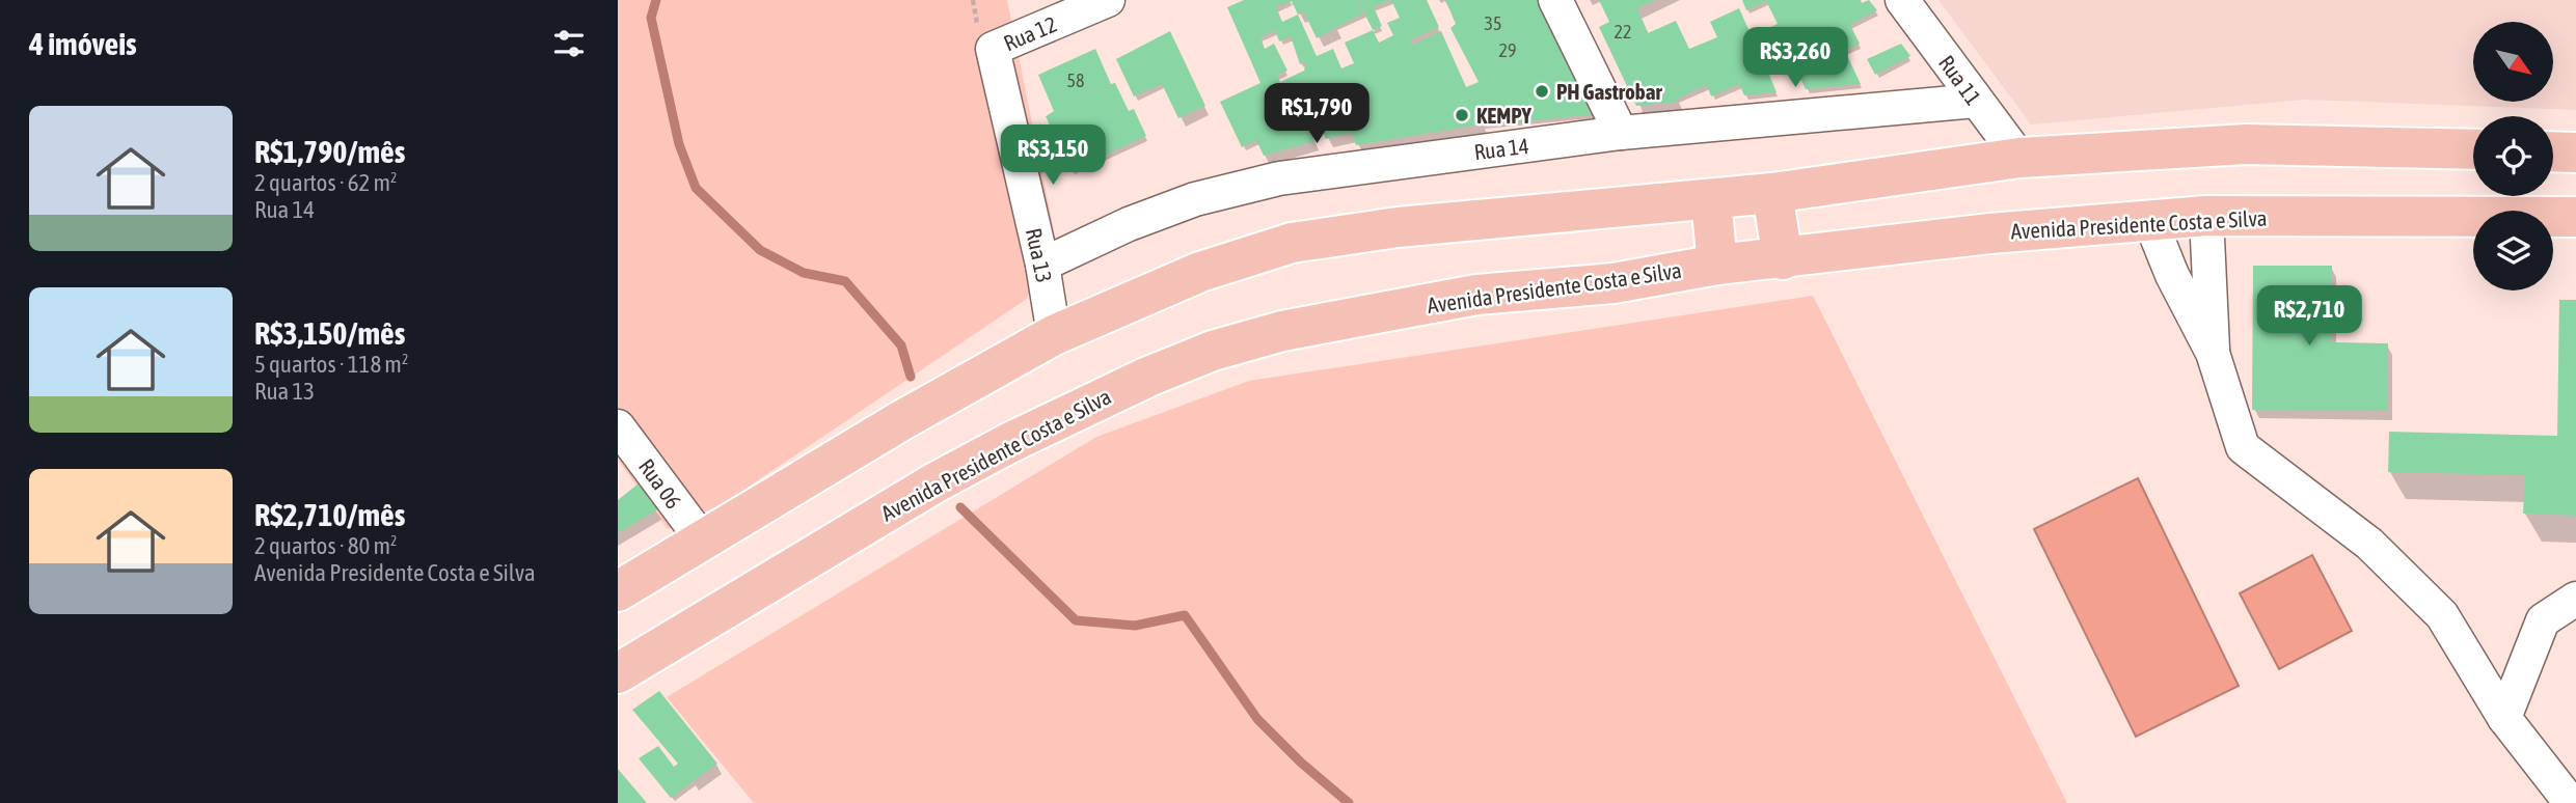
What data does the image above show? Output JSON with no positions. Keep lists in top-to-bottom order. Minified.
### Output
{"streets":{"main road":["Avenida Presidente Costa e Silva"],"street":["Rua 12","Rua 11","Rua 14","Rua 13","Rua 06"]},"crossings":[["Rua 12","Rua 13"],["Rua 11","Rua 14"],["Rua 14","Rua 13"]],"places":["PH Gastrobar","KEMPY"],"house_numbers":["35","22","29","58"],"north":"bottom right","page":{"heading":"4 imóveis","price":["R$3,260","R$1,790","R$3,150","R$2,710"],"list":[{"name":"R$1,790/mês","note":"2 quartos · 62 m² · Rua 14"},{"name":"R$3,150/mês","note":"5 quartos · 118 m² · Rua 13"},{"name":"R$2,710/mês","note":"2 quartos · 80 m² · Avenida Presidente Costa e Silva"}]}}
